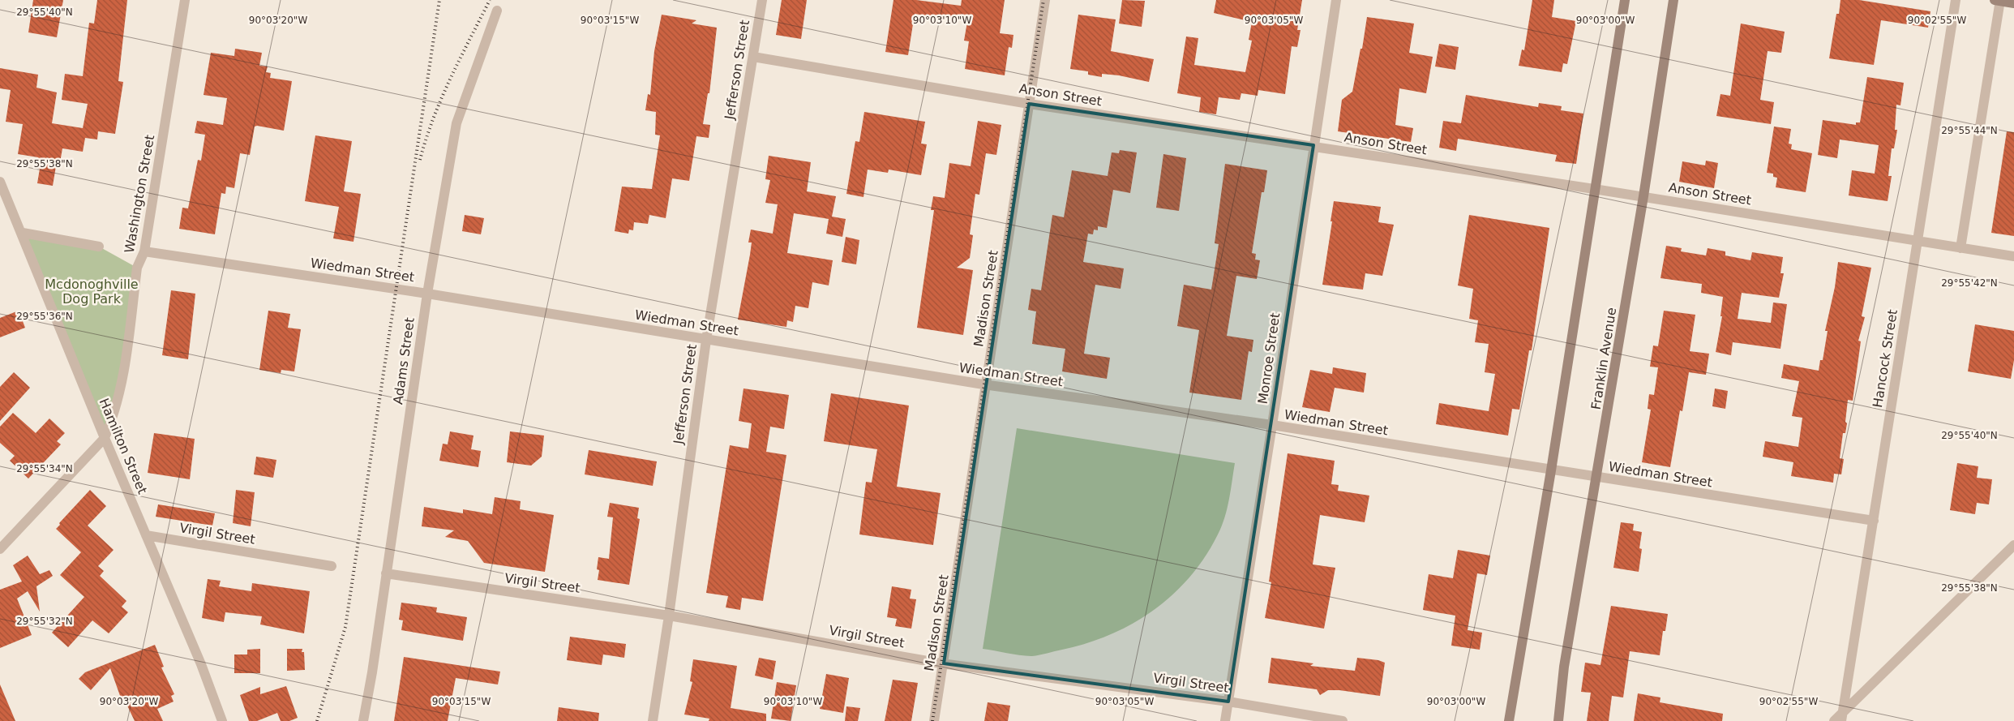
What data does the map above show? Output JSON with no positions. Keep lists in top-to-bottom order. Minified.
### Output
{"streets":{"main road":["Franklin Avenue"],"street":["Jefferson Street","Anson Street","Washington Street","Wiedman Street","Madison Street","Monroe Street","Hancock Street","Adams Street","Hamilton Street","Virgil Street"]},"crossings":[["Jefferson Street","Anson Street"],["Jefferson Street","Wiedman Street"],["Jefferson Street","Virgil Street"],["Anson Street","Madison Street"],["Anson Street","Monroe Street"],["Anson Street","Franklin Avenue"],["Anson Street","Hancock Street"],["Washington Street","Wiedman Street"],["Washington Street","Hamilton Street"],["Wiedman Street","Madison Street"],["Wiedman Street","Monroe Street"],["Wiedman Street","Franklin Avenue"],["Wiedman Street","Hancock Street"],["Wiedman Street","Adams Street"],["Madison Street","Virgil Street"],["Monroe Street","Virgil Street"],["Adams Street","Virgil Street"],["Hamilton Street","Virgil Street"]],"parks":["Mcdonoghville Dog Park"],"coordinates":["29°55'40\"N","90°03'20\"W","90°03'15\"W","90°03'10\"W","90°03'05\"W","90°03'00\"W","90°02'55\"W","29°55'44\"N","29°55'38\"N","29°55'42\"N","29°55'36\"N","29°55'34\"N","29°55'32\"N"]}
